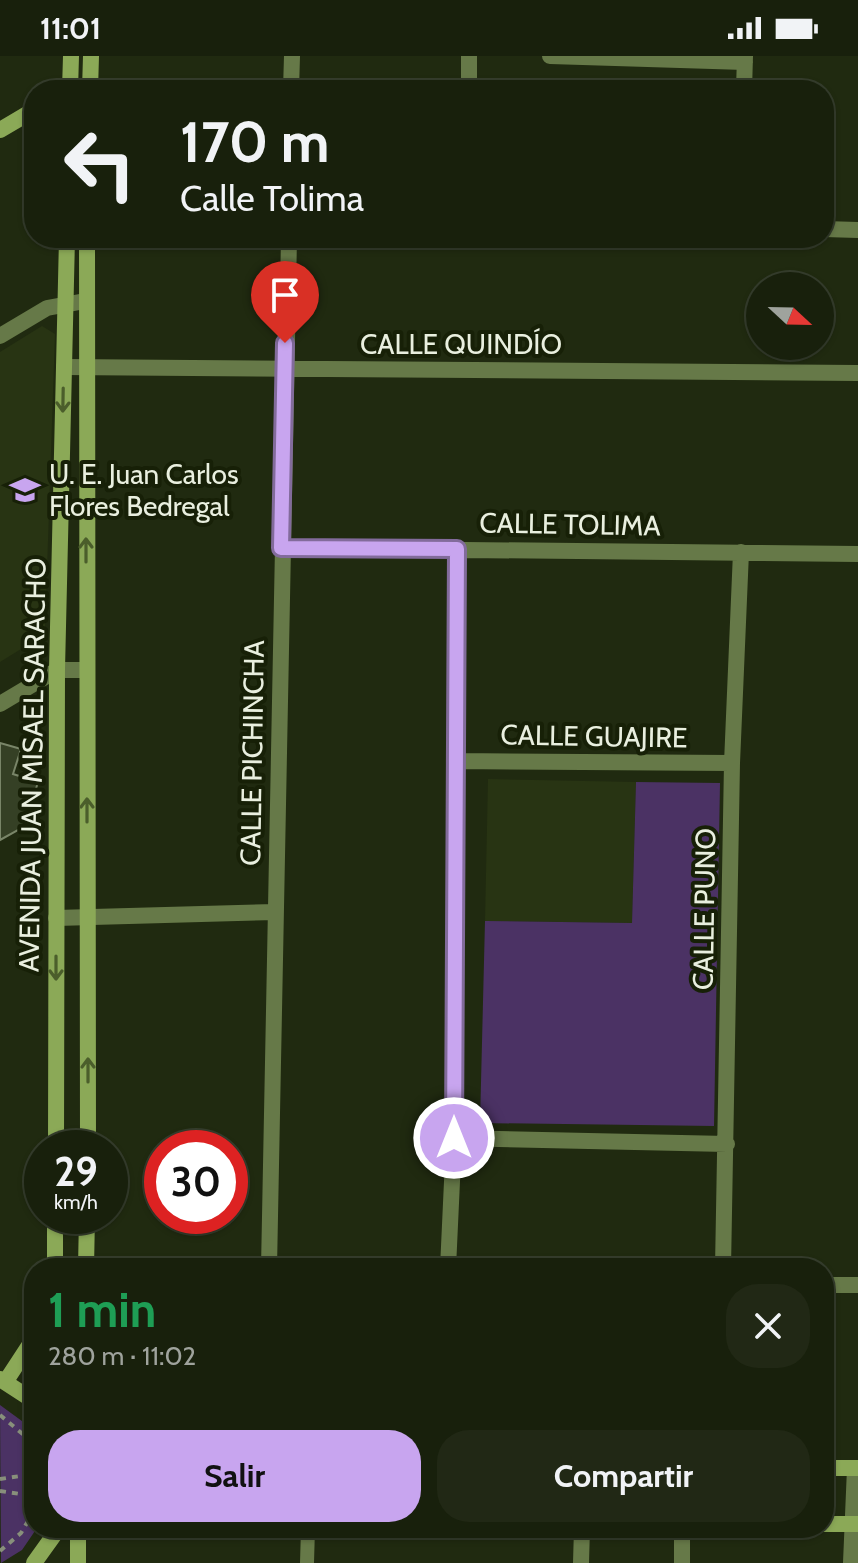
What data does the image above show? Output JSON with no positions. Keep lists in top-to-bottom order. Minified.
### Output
{"streets":{"street":["CALLE QUINDÍO","CALLE TOLIMA","CALLE GUAJIRE","CALLE PICHINCHA","AVENIDA JUAN MISAEL SARACHO","CALLE PUNO"]},"crossings":[["CALLE QUINDÍO","CALLE PICHINCHA"],["CALLE QUINDÍO","AVENIDA JUAN MISAEL SARACHO"],["CALLE TOLIMA","CALLE PICHINCHA"],["CALLE TOLIMA","CALLE PUNO"],["CALLE GUAJIRE","CALLE PUNO"]],"places":{"school or university":["U. E. Juan Carlos Flores Bedregal"]},"north":"right","page":{"status":"11:01","turn":["170 m","Calle Tolima"],"speed":"29 km/h","limit":"30","heading":["1 min","280 m · 11:02"],"buttons":["Salir","Compartir"]}}
